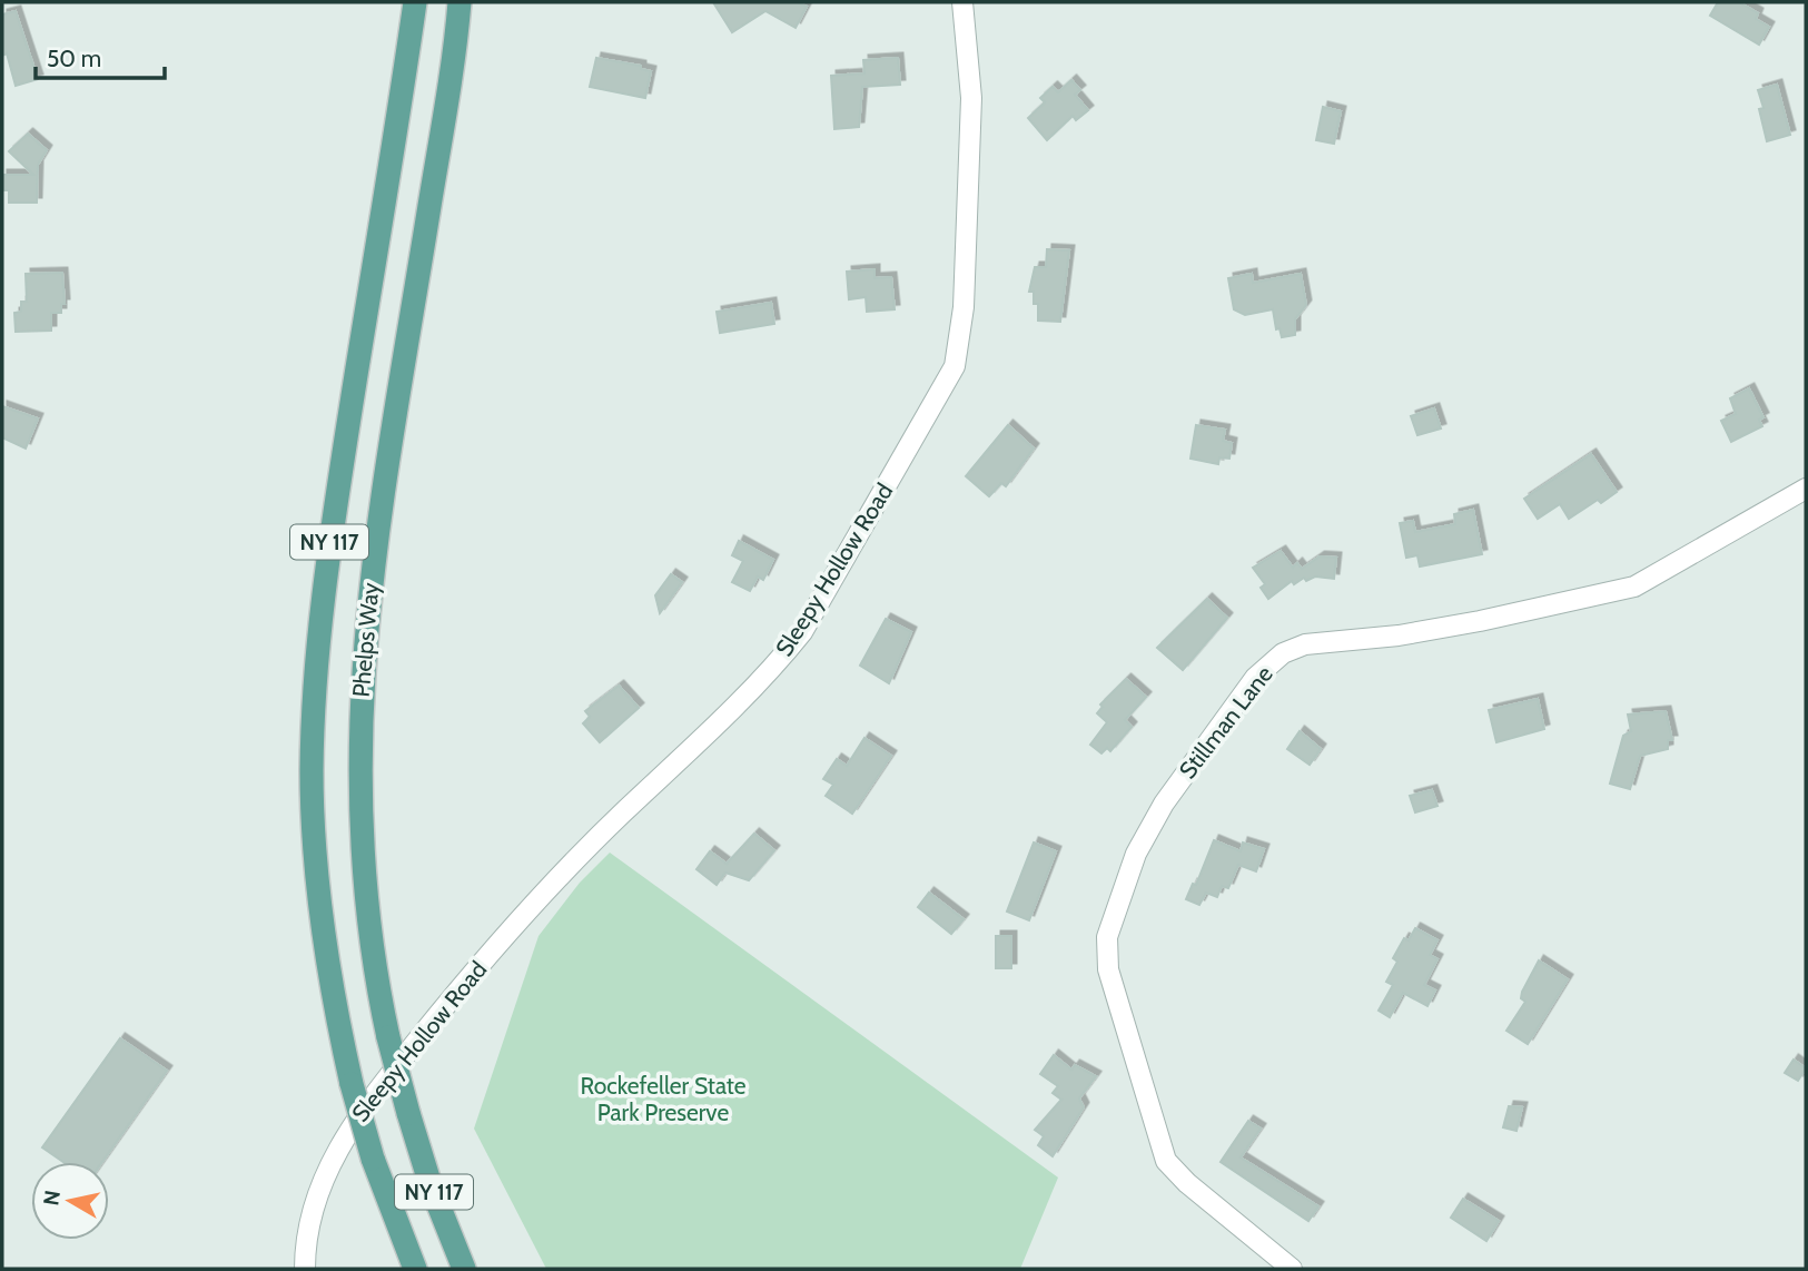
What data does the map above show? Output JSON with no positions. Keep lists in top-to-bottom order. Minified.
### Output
{"streets":{"main road":["NY 117","Phelps Way"],"street":["Sleepy Hollow Road","Stillman Lane"]},"parks":["Rockefeller State Park Preserve"],"scale_bar":"50 m","north":"left"}
